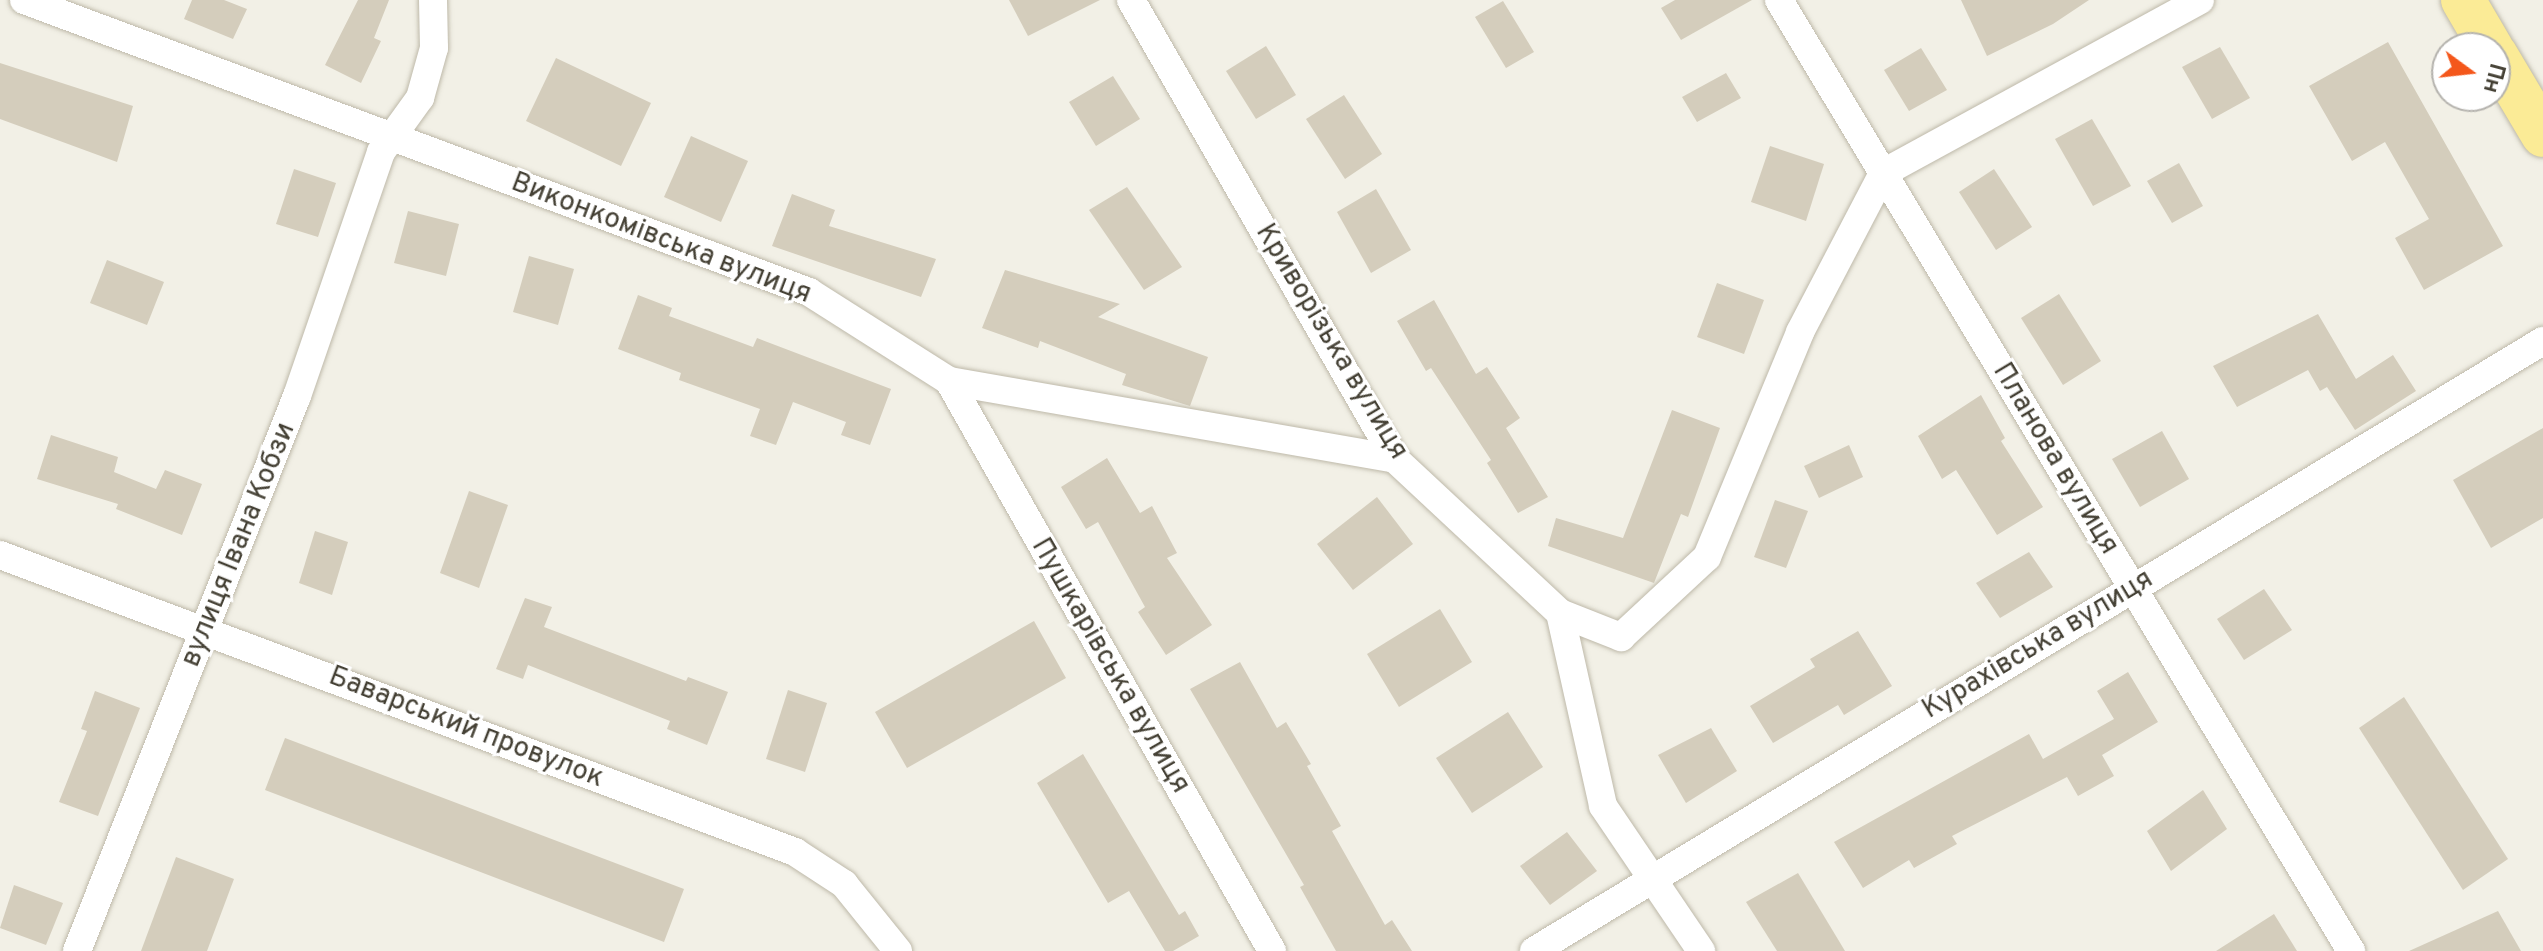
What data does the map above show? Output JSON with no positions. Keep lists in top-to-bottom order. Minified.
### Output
{"streets":{"street":["Виконкомівська вулиця","Криворізька вулиця","Планова вулиця","вулиця Івана Кобзи","Курахівська вулиця","Пушкарівська вулиця","Баварський провулок"]},"crossings":[["Виконкомівська вулиця","Криворізька вулиця"],["Виконкомівська вулиця","вулиця Івана Кобзи"],["Виконкомівська вулиця","Пушкарівська вулиця"],["Планова вулиця","Курахівська вулиця"],["вулиця Івана Кобзи","Баварський провулок"]],"north":"right"}
